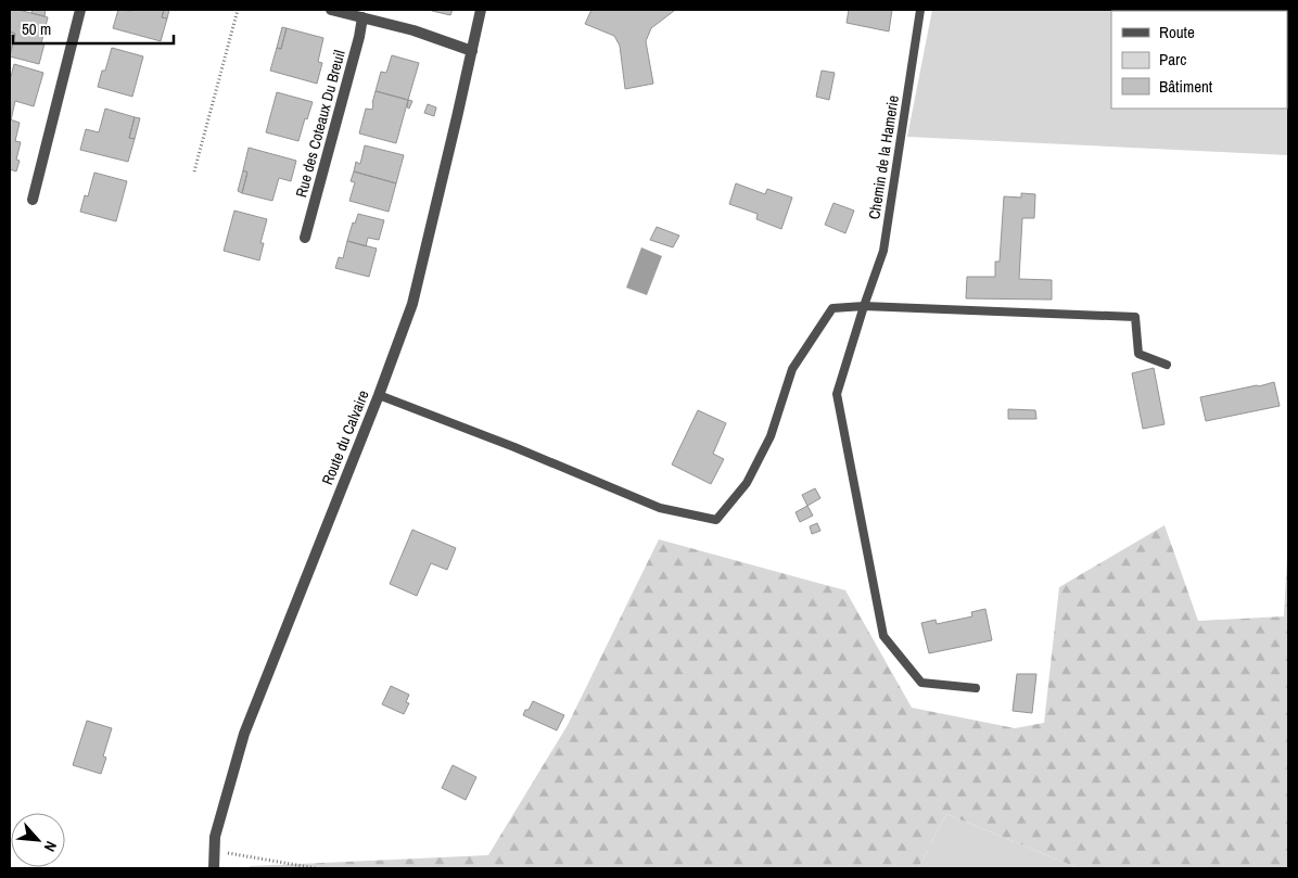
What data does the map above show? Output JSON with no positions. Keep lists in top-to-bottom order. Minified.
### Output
{"streets":{"street":["Rue des Coteaux Du Breuil","Route du Calvaire"],"lane":["Chemin de la Hamerie"]},"legend":["Route","Parc","Bâtiment"],"scale_bar":"50 m","north":"bottom right"}
